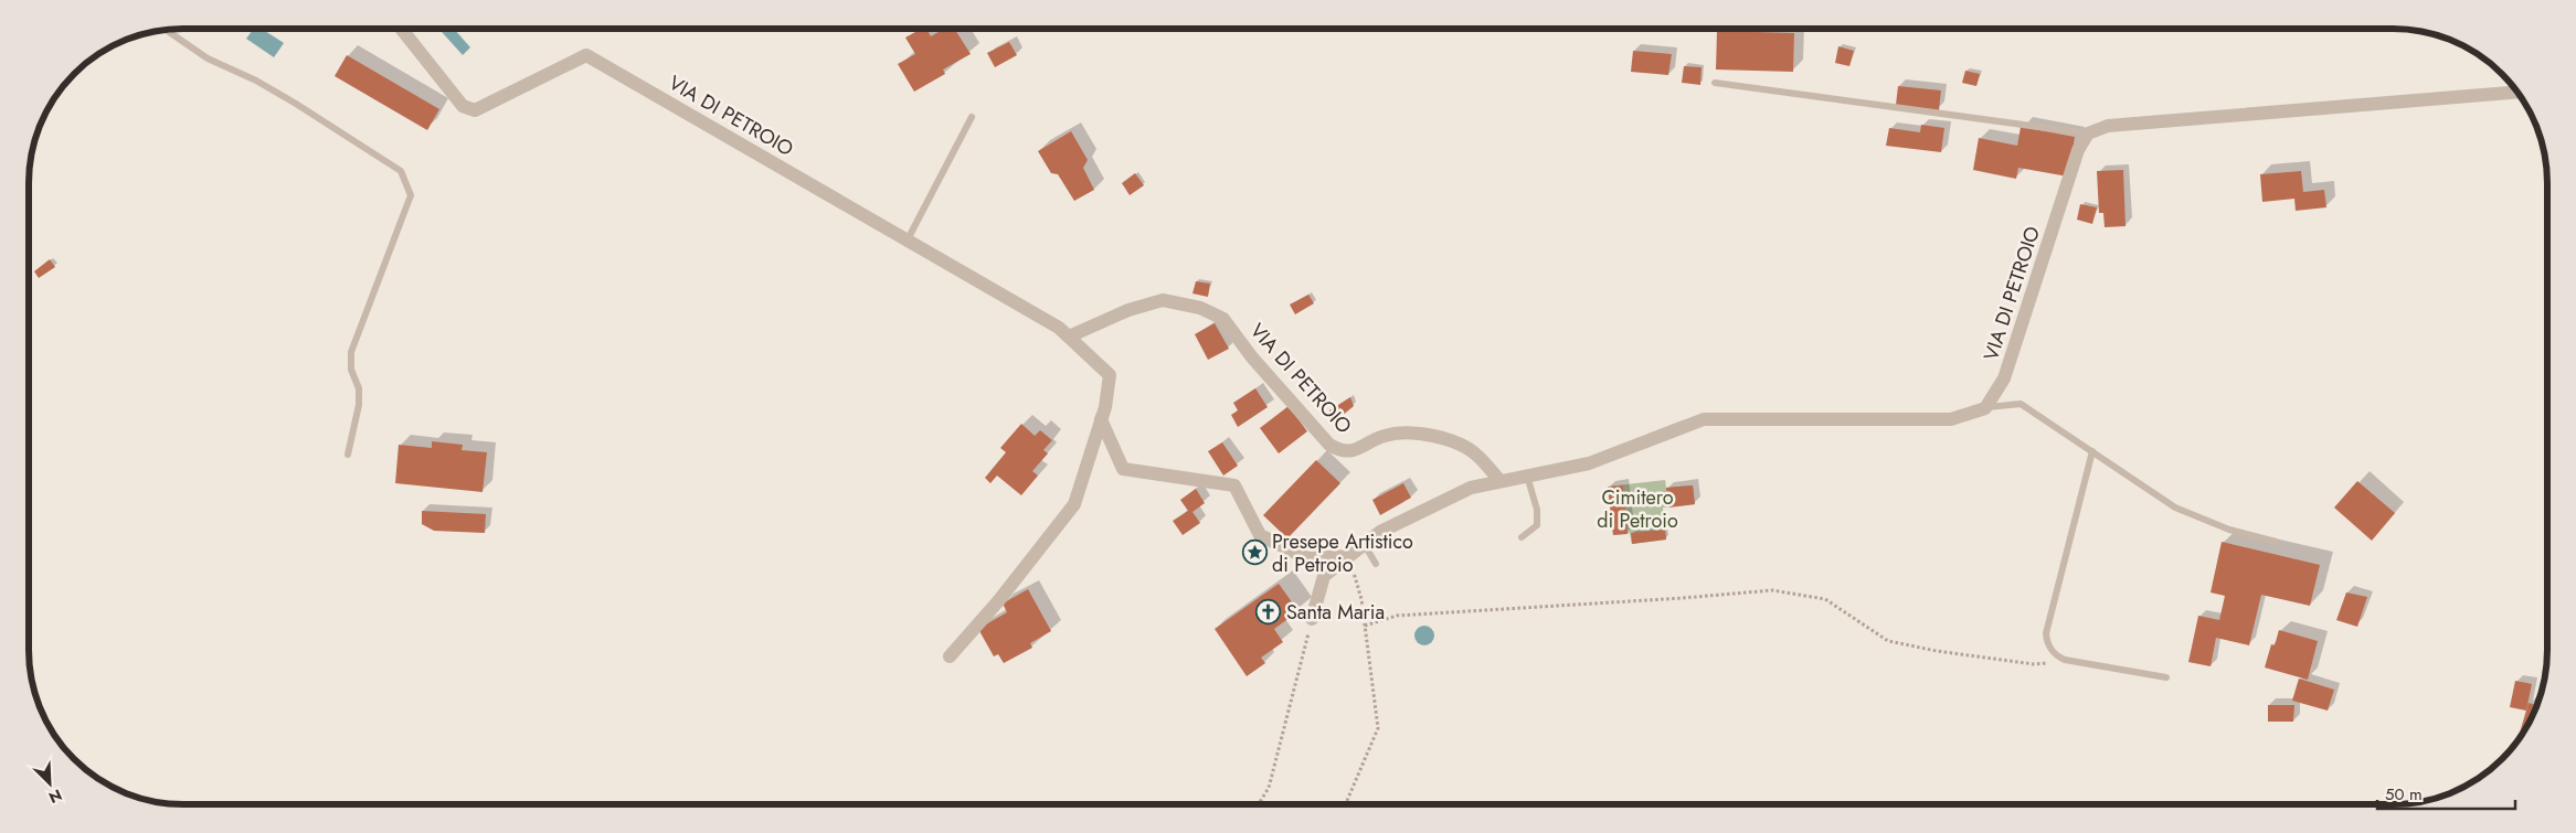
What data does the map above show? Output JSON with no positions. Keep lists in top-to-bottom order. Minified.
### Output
{"streets":{"street":["VIA DI PETROIO"]},"parks":["Cimitero di Petroio"],"places":{"place":["Presepe Artistico di Petroio"],"church":["Santa Maria"]},"scale_bar":"50 m","north":"bottom right"}
